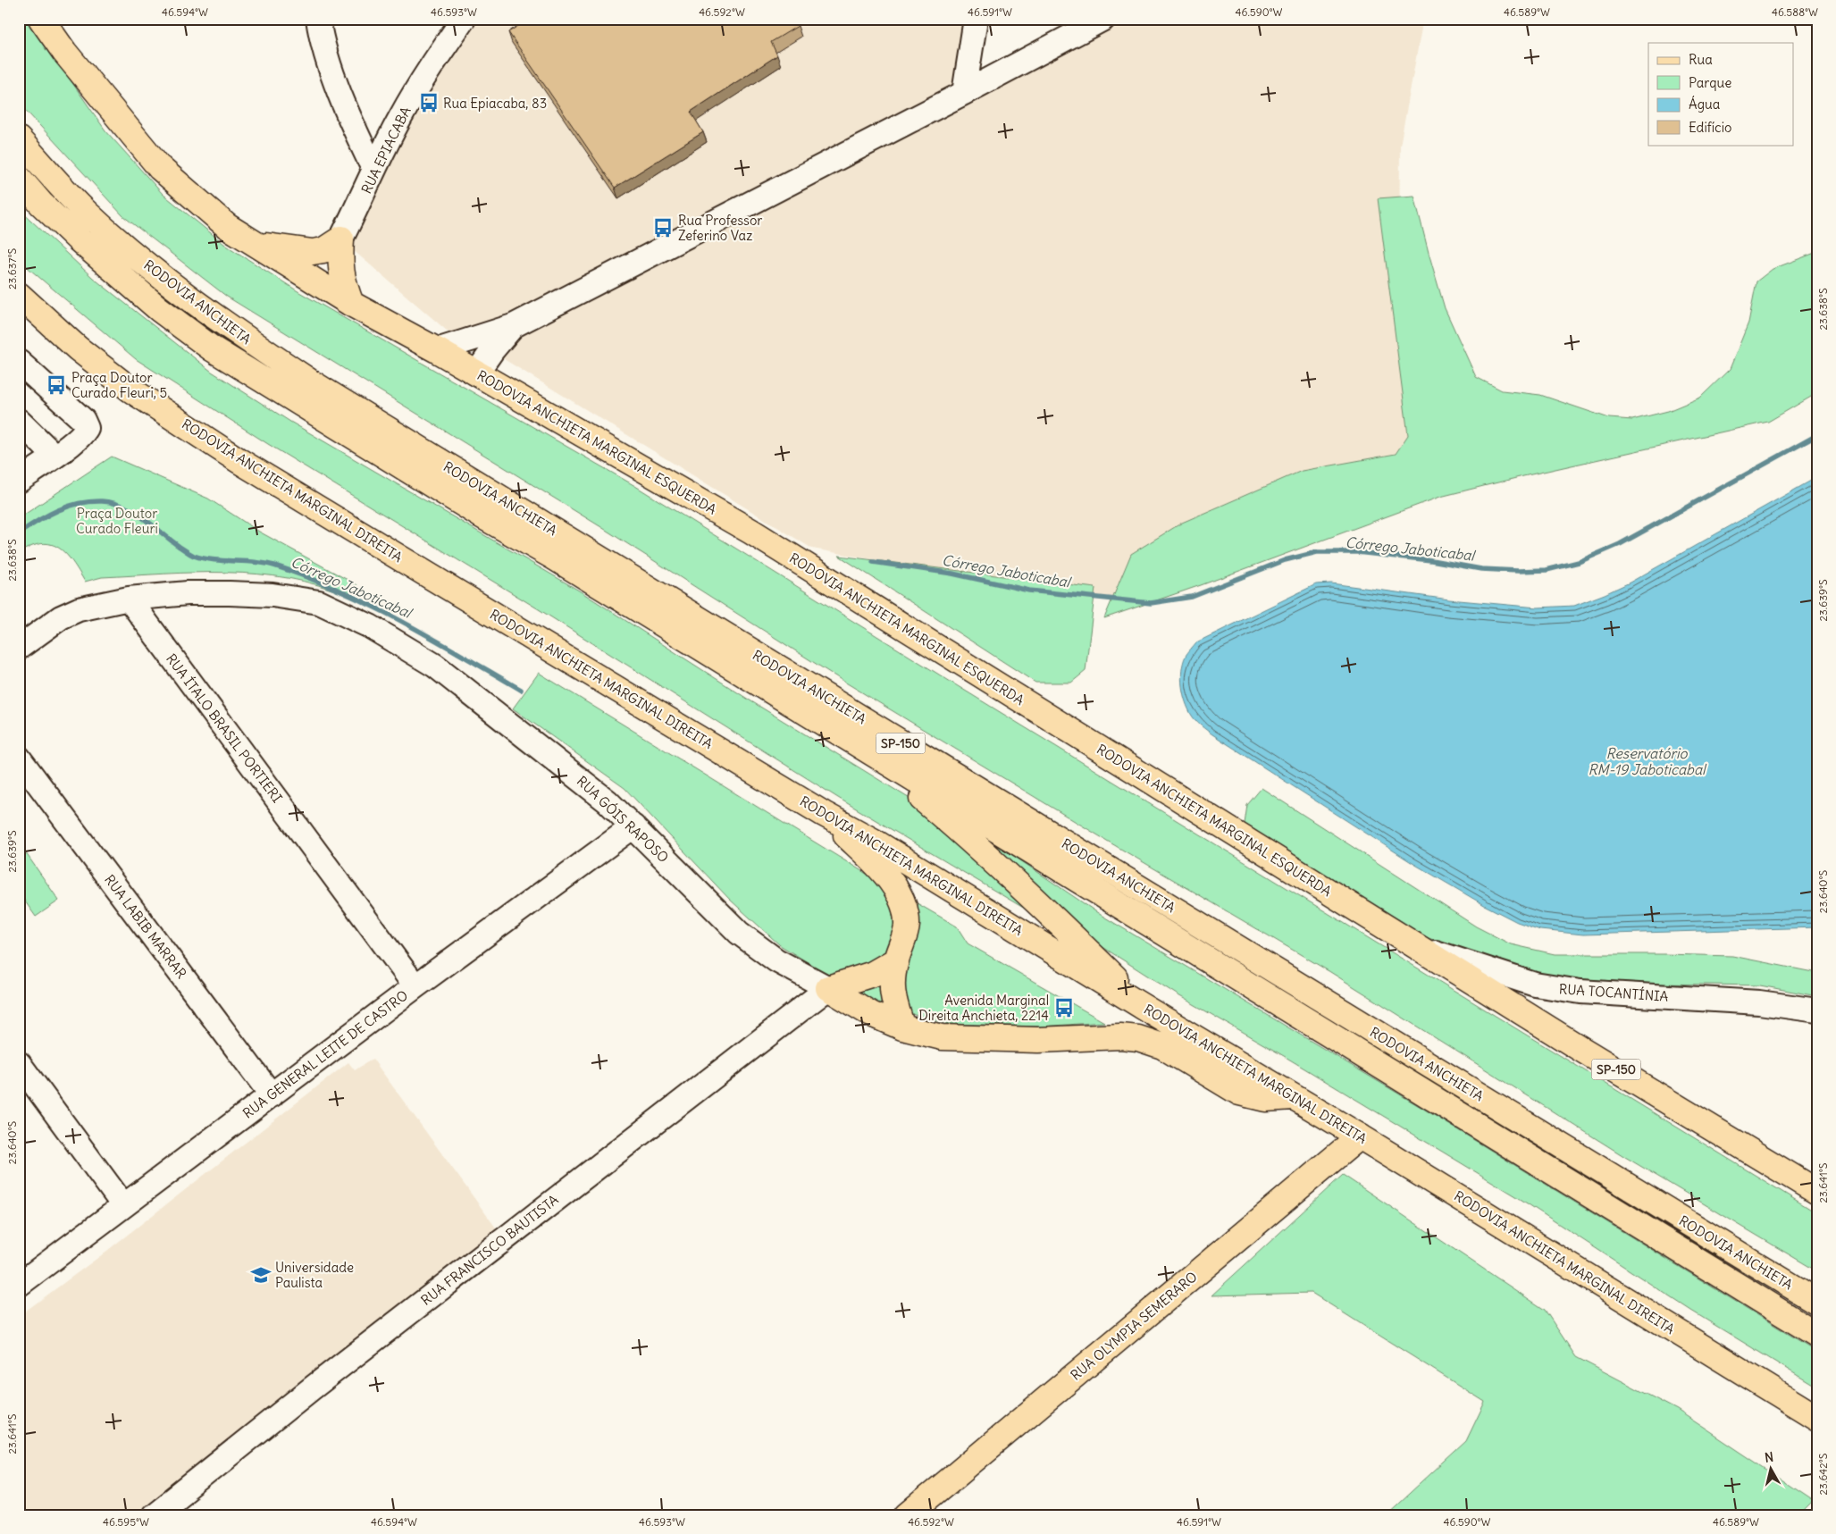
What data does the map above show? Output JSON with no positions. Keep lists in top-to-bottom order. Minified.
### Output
{"streets":{"main road":["RODOVIA ANCHIETA","RODOVIA ANCHIETA MARGINAL ESQUERDA","RODOVIA ANCHIETA MARGINAL DIREITA","SP-150","RUA OLYMPIA SEMERARO"],"street":["RUA EPIACABA","RUA ÍTALO BRASIL PORTIERI","RUA GÓIS RAPOSO","RUA LABIB MARRAR","RUA TOCANTÍNIA","RUA GENERAL LEITE DE CASTRO","RUA FRANCISCO BAUTISTA"]},"crossings":[["RODOVIA ANCHIETA MARGINAL ESQUERDA","RUA TOCANTÍNIA"],["RODOVIA ANCHIETA MARGINAL DIREITA","RUA OLYMPIA SEMERARO"],["RUA ÍTALO BRASIL PORTIERI","RUA GÓIS RAPOSO"],["RUA ÍTALO BRASIL PORTIERI","RUA GENERAL LEITE DE CASTRO"],["RUA GÓIS RAPOSO","RUA GENERAL LEITE DE CASTRO"],["RUA GÓIS RAPOSO","RUA FRANCISCO BAUTISTA"],["RUA LABIB MARRAR","RUA GENERAL LEITE DE CASTRO"]],"water":["Córrego Jaboticabal","Reservatório RM-19 Jaboticabal"],"parks":["Praça Doutor Curado Fleuri"],"places":{"bus stop":["Rua Epiacaba, 83","Rua Professor Zeferino Vaz","Praça Doutor Curado Fleuri, 5","Avenida Marginal Direita Anchieta, 2214"],"school or university":["Universidade Paulista"]},"legend":["Rua","Parque","Água","Edifício"],"north":"top","coordinates":["46.594°W","46.593°W","46.592°W","46.591°W","46.590°W","46.589°W","46.588°W","23.637°S","23.638°S","23.639°S","23.640°S","23.641°S","23.642°S","46.595°W"]}
